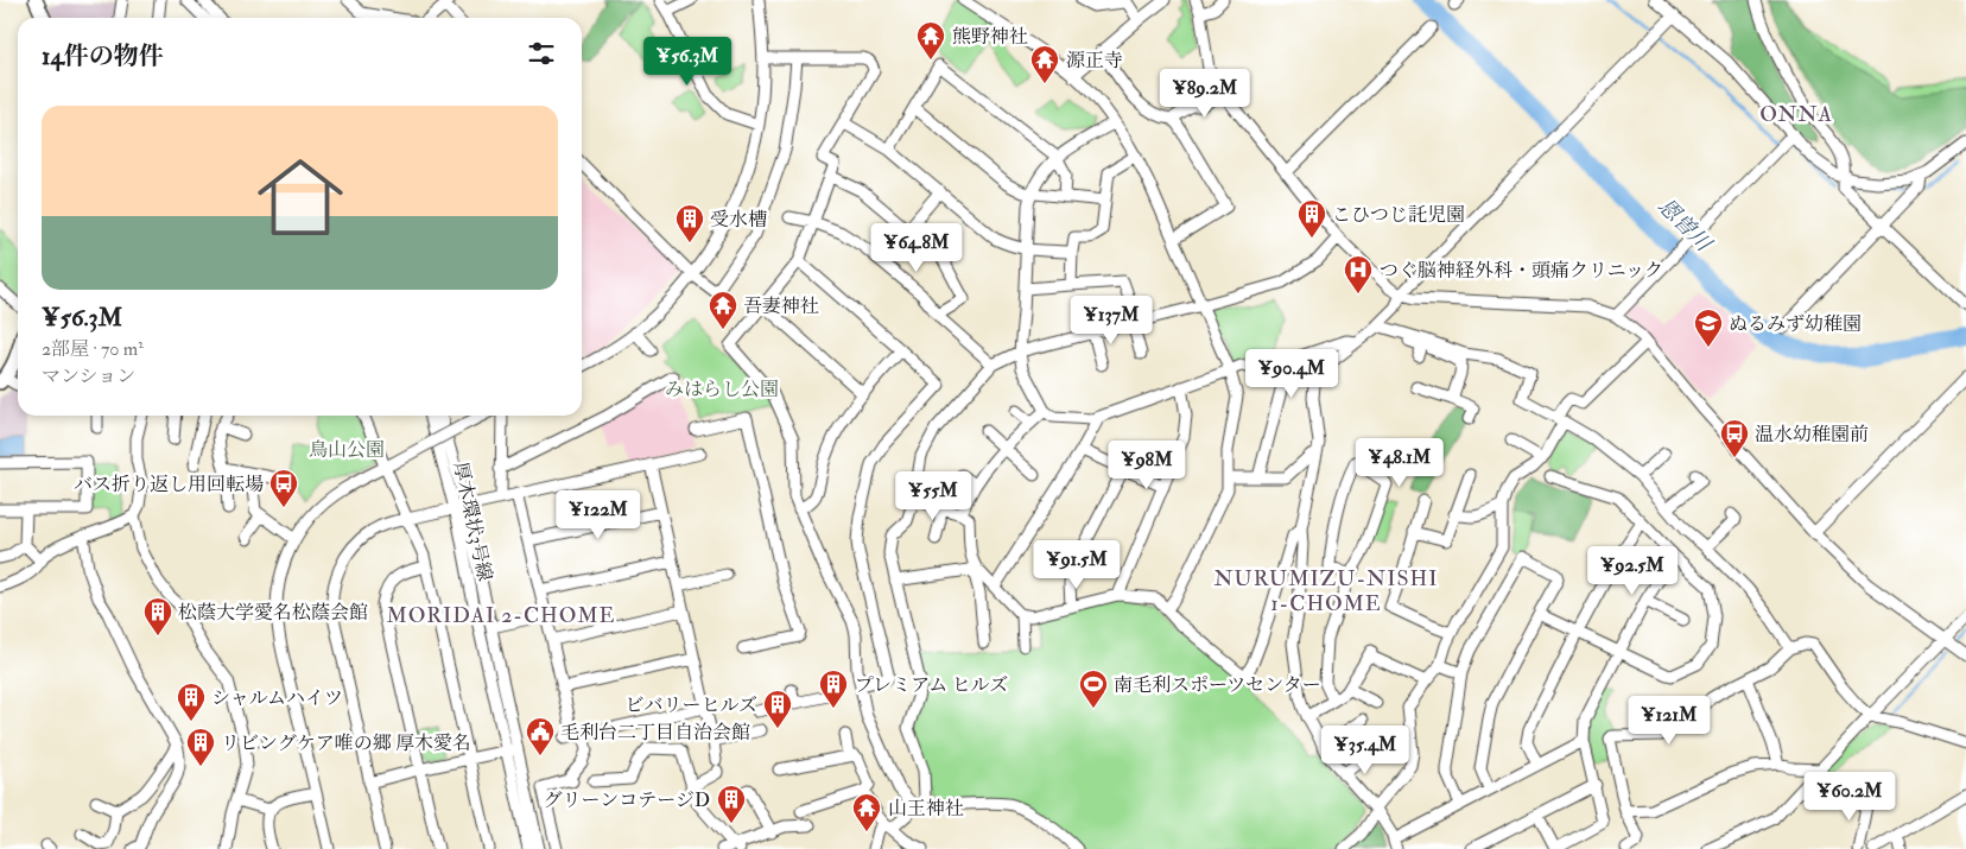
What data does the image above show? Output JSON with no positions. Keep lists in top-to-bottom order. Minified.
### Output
{"streets":{"street":["厚木環状3号線"]},"districts":["ONNA","NURUMIZU-NISHI 1-CHOME","MORIDAI 2-CHOME"],"water":["恩曽川"],"parks":["みはらし公園","鳥山公園"],"places":{"temple":["熊野神社","源正寺","吾妻神社","山王神社"],"building":["こひつじ託児園","受水槽","松蔭大学愛名松蔭会館","プレミアム ヒルズ","シャルムハイツ","ビバリーヒルズ","リビングケア唯の郷 厚木愛名","グリーンコテージD"],"hospital":["つぐ脳神経外科・頭痛クリニック"],"school or university":["ぬるみず幼稚園"],"bus stop":["温水幼稚園前","バス折り返し用回転場"],"sports":["南毛利スポーツセンター"],"public building":["毛利台二丁目自治会館"]},"page":{"heading":"14件の物件","price":["¥56.3M","¥89.2M","¥64.8M","¥137M","¥90.4M","¥48.1M","¥98M","¥55M","¥122M","¥91.5M","¥92.5M","¥121M","¥35.4M","¥60.2M"],"list":[{"name":"¥56.3M","note":"2部屋 · 70 m² · マンション"}]}}
